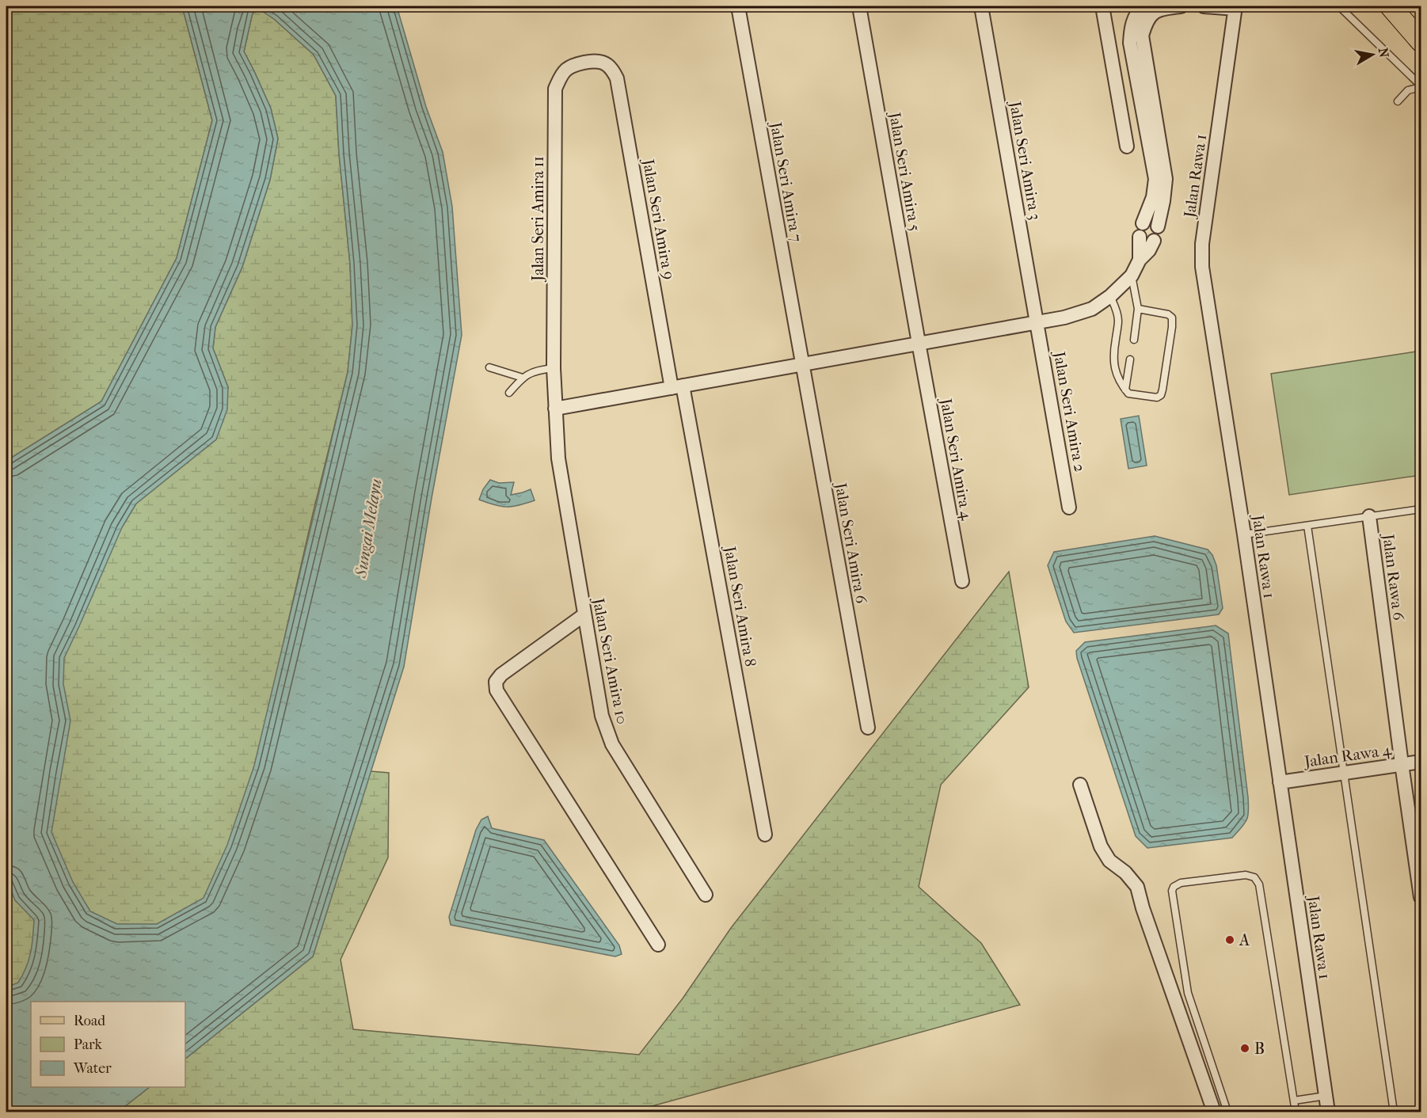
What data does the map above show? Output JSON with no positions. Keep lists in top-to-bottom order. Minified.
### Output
{"streets":{"street":["Jalan Seri Amira 3","Jalan Seri Amira 5","Jalan Rawa 1","Jalan Seri Amira 7","Jalan Seri Amira 11","Jalan Seri Amira 9","Jalan Seri Amira 2","Jalan Seri Amira 4","Jalan Seri Amira 6","Jalan Rawa 6","Jalan Seri Amira 8","Jalan Seri Amira 10","Jalan Rawa 4"]},"crossings":[["Jalan Seri Amira 3","Jalan Seri Amira 2"],["Jalan Seri Amira 5","Jalan Seri Amira 4"],["Jalan Rawa 1","Jalan Rawa 4"],["Jalan Seri Amira 7","Jalan Seri Amira 6"],["Jalan Seri Amira 11","Jalan Seri Amira 9"],["Jalan Seri Amira 11","Jalan Seri Amira 10"],["Jalan Seri Amira 9","Jalan Seri Amira 8"],["Jalan Rawa 6","Jalan Rawa 4"]],"water":["Sungai Melayu"],"places":["A","B"],"legend":["Road","Park","Water"],"north":"right"}
